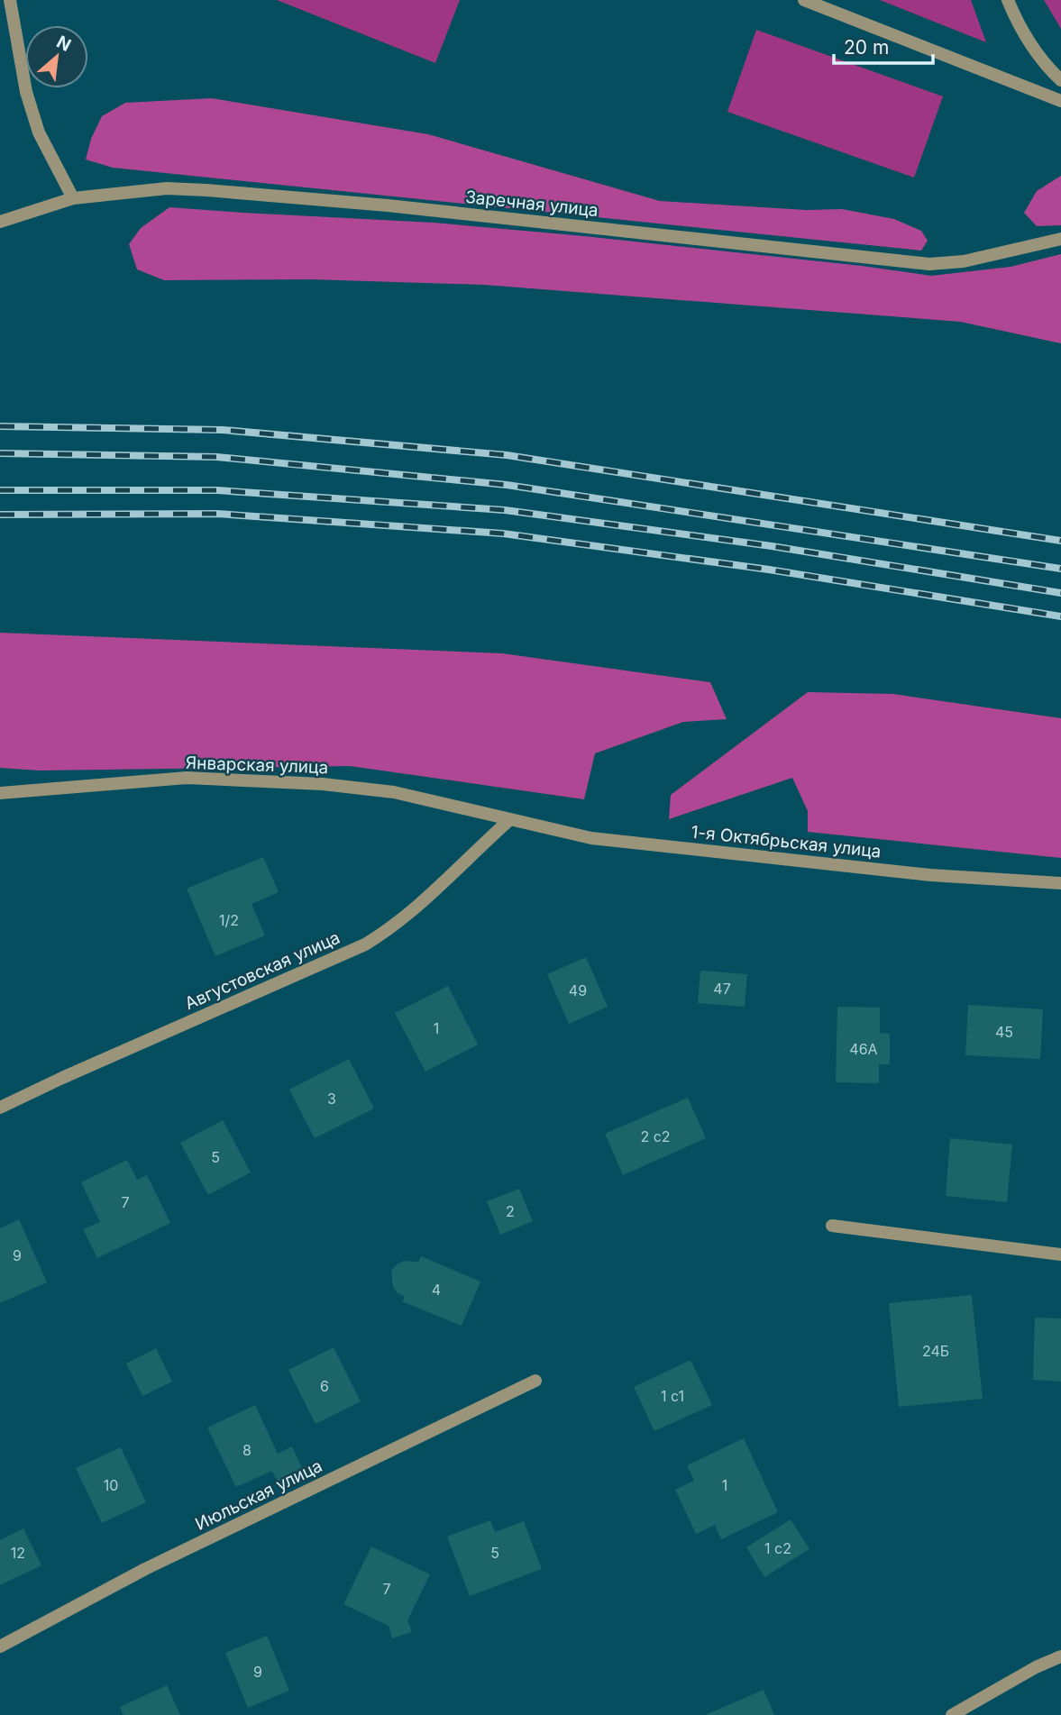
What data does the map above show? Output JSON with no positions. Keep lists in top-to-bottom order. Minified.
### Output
{"streets":{"street":["Заречная улица","Январская улица","1-я Октябрьская улица","Августовская улица","Июльская улица"]},"crossings":[["Январская улица","1-я Октябрьская улица"],["Январская улица","Августовская улица"],["1-я Октябрьская улица","Августовская улица"]],"house_numbers":["1/2","47","49","1","45","46А","3","2 с2","5","7","2","9","4","24Б","6","1 с1","8","10","1","1 с2","12","5","7","9"],"scale_bar":"20 m","north":"top right"}
